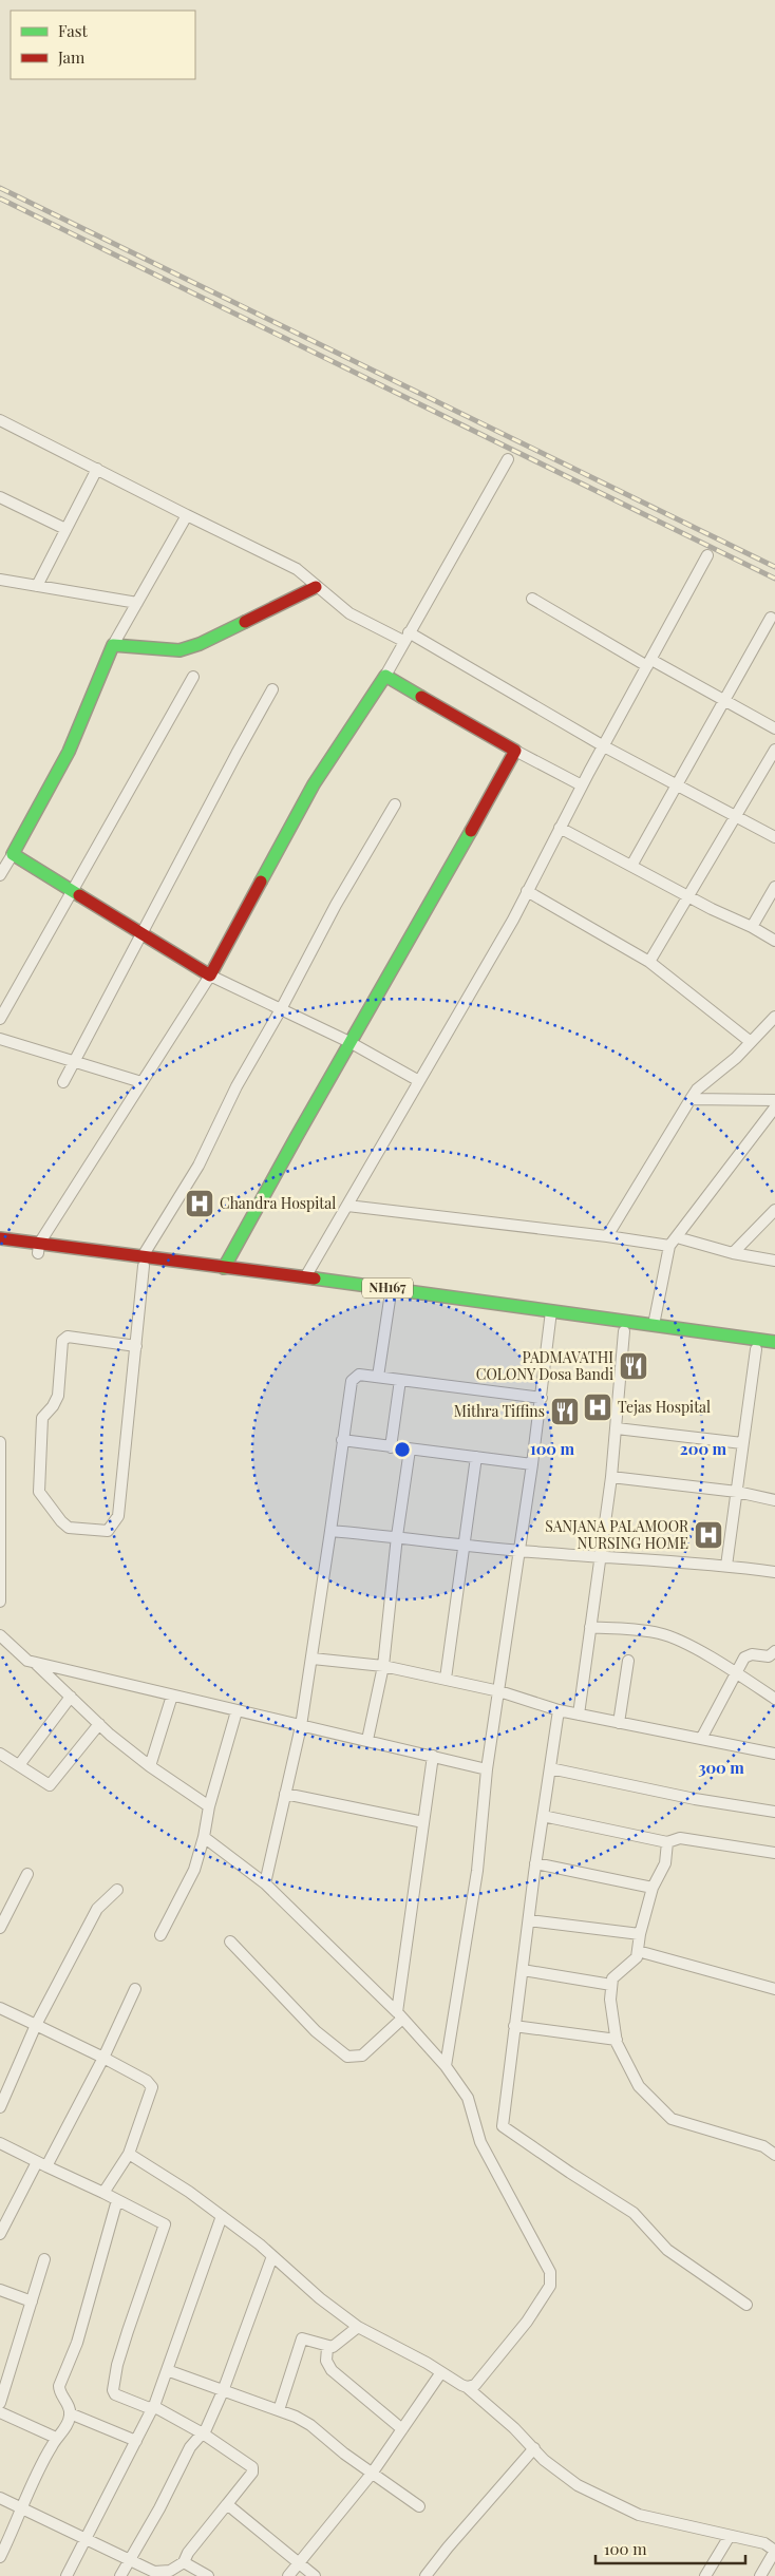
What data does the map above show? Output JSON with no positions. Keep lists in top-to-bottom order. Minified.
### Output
{"streets":{"main road":["NH167"]},"places":{"hospital":["Chandra Hospital","Tejas Hospital","SANJANA PALAMOOR NURSING HOME"],"restaurant":["PADMAVATHI COLONY Dosa Bandi","Mithra Tiffins"]},"legend":["Fast","Jam"],"scale_bar":"100 m","rings":["100 m","200 m","300 m"]}
